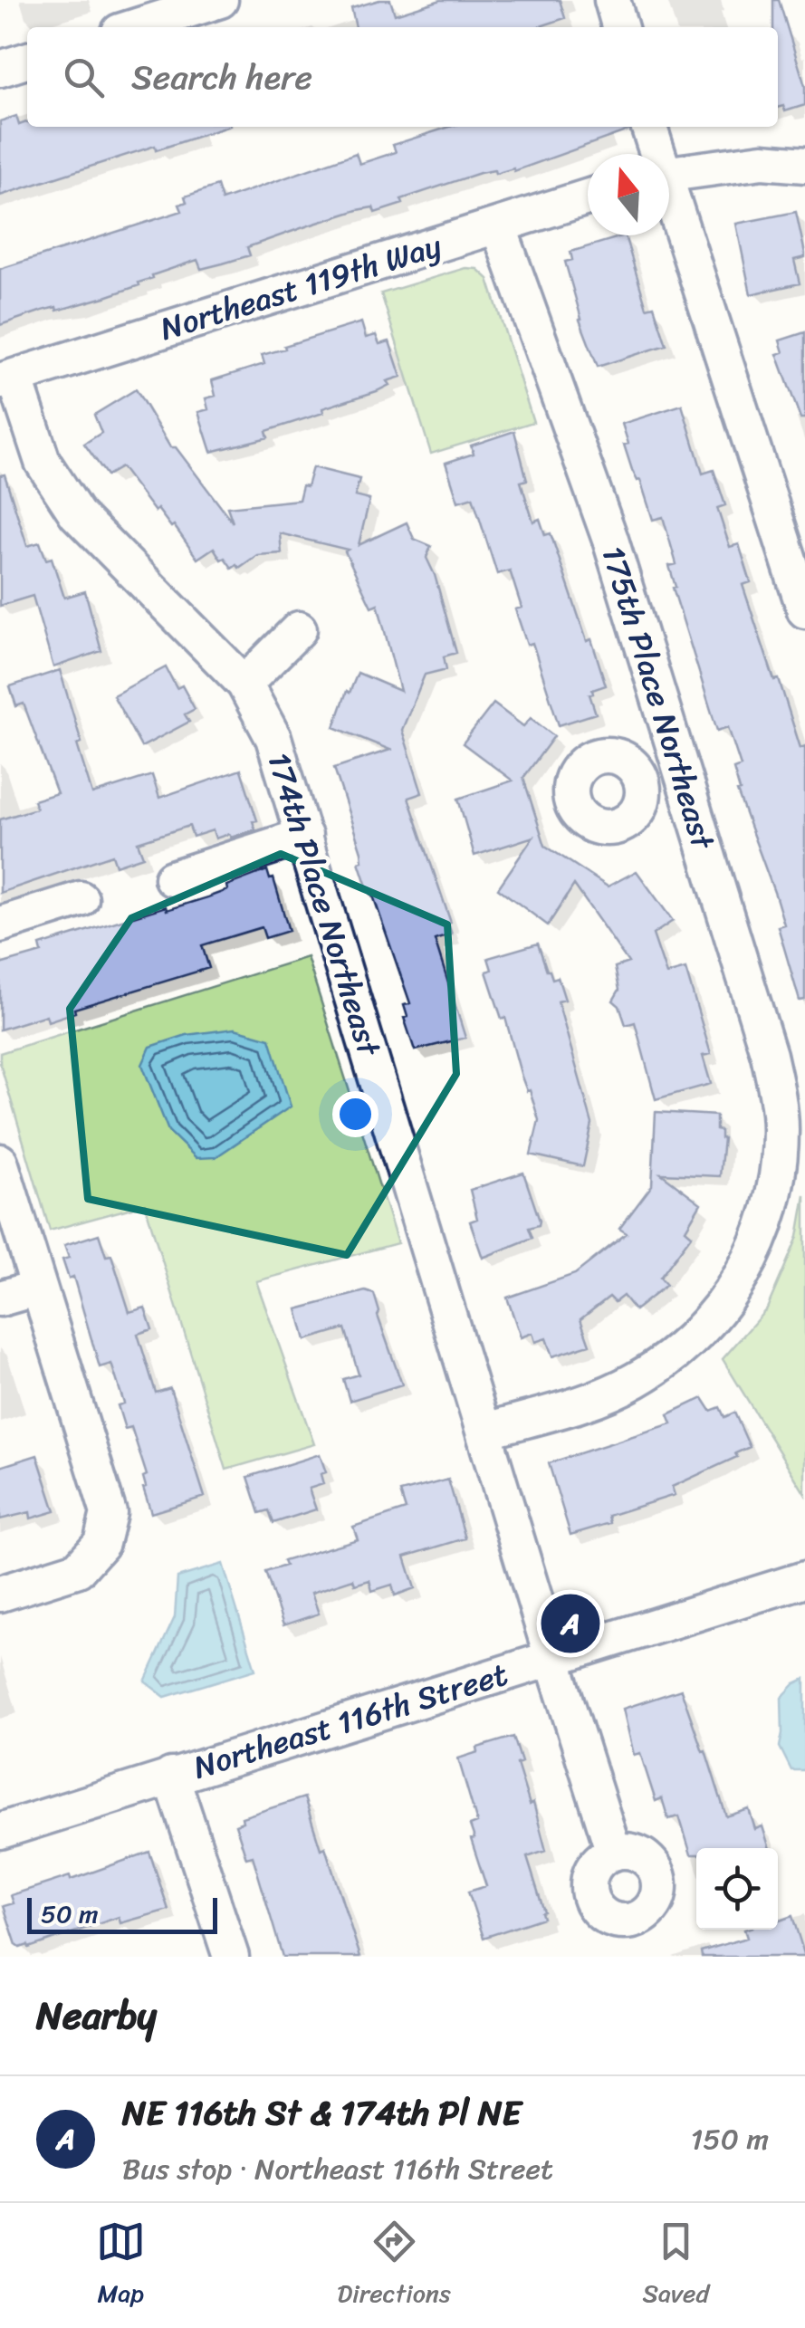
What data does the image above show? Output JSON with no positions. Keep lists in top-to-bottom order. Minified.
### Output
{"streets":{"street":["Northeast 119th Way","175th Place Northeast","174th Place Northeast","Northeast 116th Street"]},"crossings":[["Northeast 119th Way","175th Place Northeast"],["Northeast 119th Way","174th Place Northeast"],["175th Place Northeast","174th Place Northeast"],["174th Place Northeast","Northeast 116th Street"]],"scale_bar":"50 m","north":"top","page":{"search":"Search here","pins":"A","scale":"50 m","heading":"Nearby","list":[{"mark":"A","name":"NE 116th St & 174th Pl NE","note":"Bus stop · Northeast 116th Street","value":"150 m"}],"nav":["Map","Directions","Saved"]}}
